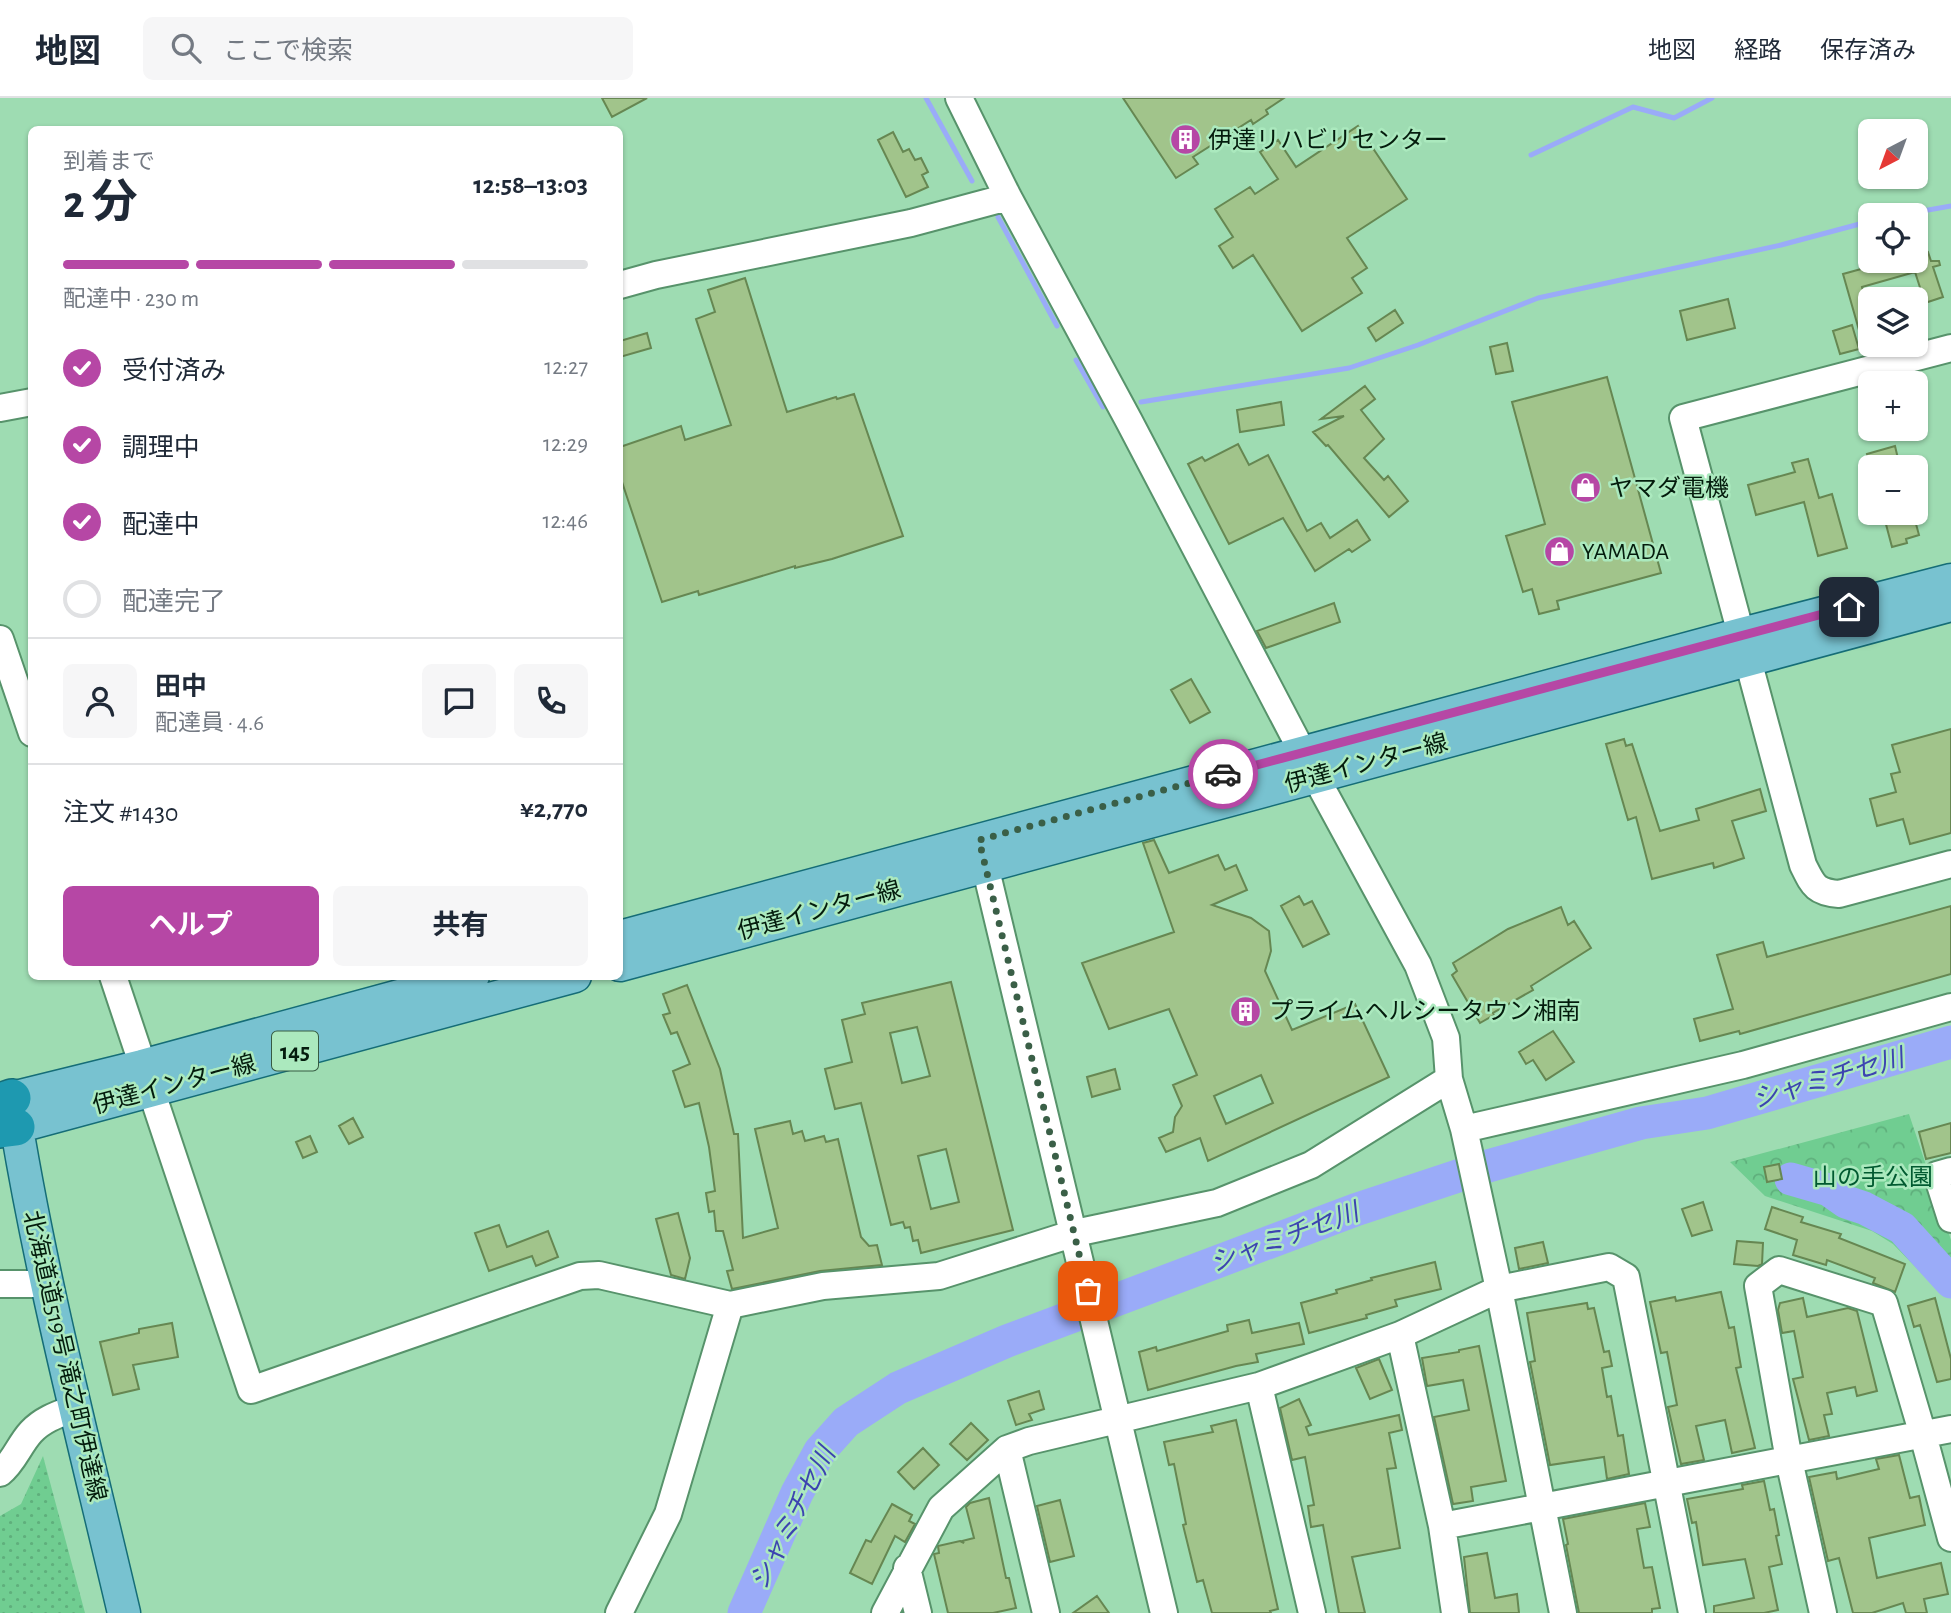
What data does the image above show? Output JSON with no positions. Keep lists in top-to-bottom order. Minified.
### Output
{"streets":{"main road":["伊達インター線","145","北海道道519号 滝之町伊達線"]},"crossings":[["伊達インター線","北海道道519号 滝之町伊達線"]],"water":["シャミチセ川"],"parks":["山の手公園"],"places":{"building":["伊達リハビリセンター","プライムヘルシータウン湘南"],"shop":["ヤマダ電機","YAMADA"]},"north":"bottom left","page":{"header":"地図","search":"ここで検索","nav":["地図","経路","保存済み"],"map_buttons":["+","−"],"heading":["2 分","到着まで","12:58–13:03"],"panel":["田中","配達員 · 4.6","注文 #1430","¥2,770"],"bar":"配達中 · 230 m","list":[["受付済み","12:27"],["調理中","12:29"],["配達中","12:46"],"配達完了"],"buttons":["ヘルプ","共有"]}}
